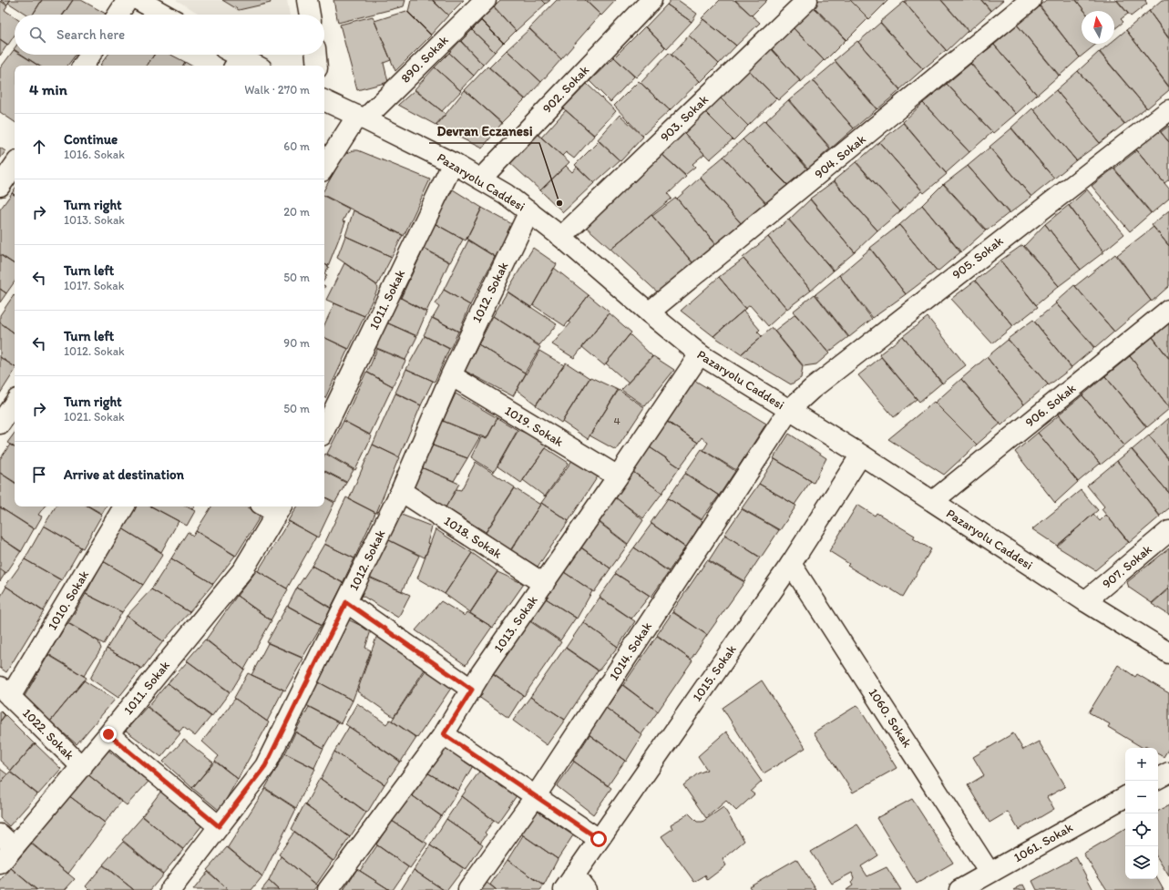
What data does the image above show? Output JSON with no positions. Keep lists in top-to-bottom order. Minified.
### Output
{"streets":{"street":["890. Sokak","902. Sokak","903. Sokak","904. Sokak","Pazaryolu Caddesi","905. Sokak","1012. Sokak","1011. Sokak","906. Sokak","1019. Sokak","1018. Sokak","907. Sokak","1010. Sokak","1013. Sokak","1014. Sokak","1015. Sokak","1060. Sokak","1022. Sokak","1061. Sokak"]},"crossings":[["890. Sokak","Pazaryolu Caddesi"],["902. Sokak","Pazaryolu Caddesi"],["903. Sokak","Pazaryolu Caddesi"],["904. Sokak","Pazaryolu Caddesi"],["Pazaryolu Caddesi","905. Sokak"],["Pazaryolu Caddesi","1012. Sokak"],["Pazaryolu Caddesi","1011. Sokak"],["Pazaryolu Caddesi","906. Sokak"],["Pazaryolu Caddesi","907. Sokak"],["Pazaryolu Caddesi","1013. Sokak"],["Pazaryolu Caddesi","1014. Sokak"],["Pazaryolu Caddesi","1015. Sokak"],["905. Sokak","1014. Sokak"],["1012. Sokak","1019. Sokak"],["1012. Sokak","1018. Sokak"],["1011. Sokak","1022. Sokak"],["1019. Sokak","1013. Sokak"],["1018. Sokak","1013. Sokak"],["1010. Sokak","1022. Sokak"],["1015. Sokak","1060. Sokak"],["1060. Sokak","1061. Sokak"]],"places":["Devran Eczanesi"],"house_numbers":["4"],"north":"top","page":{"search":"Search here","heading":["4 min","Walk · 270 m"],"list":[["Continue","1016. Sokak","60 m"],["Turn right","1013. Sokak","20 m"],["Turn left","1017. Sokak","50 m"],["Turn left","1012. Sokak","90 m"],["Turn right","1021. Sokak","50 m"],"Arrive at destination"],"map_buttons":["+","−"]}}
